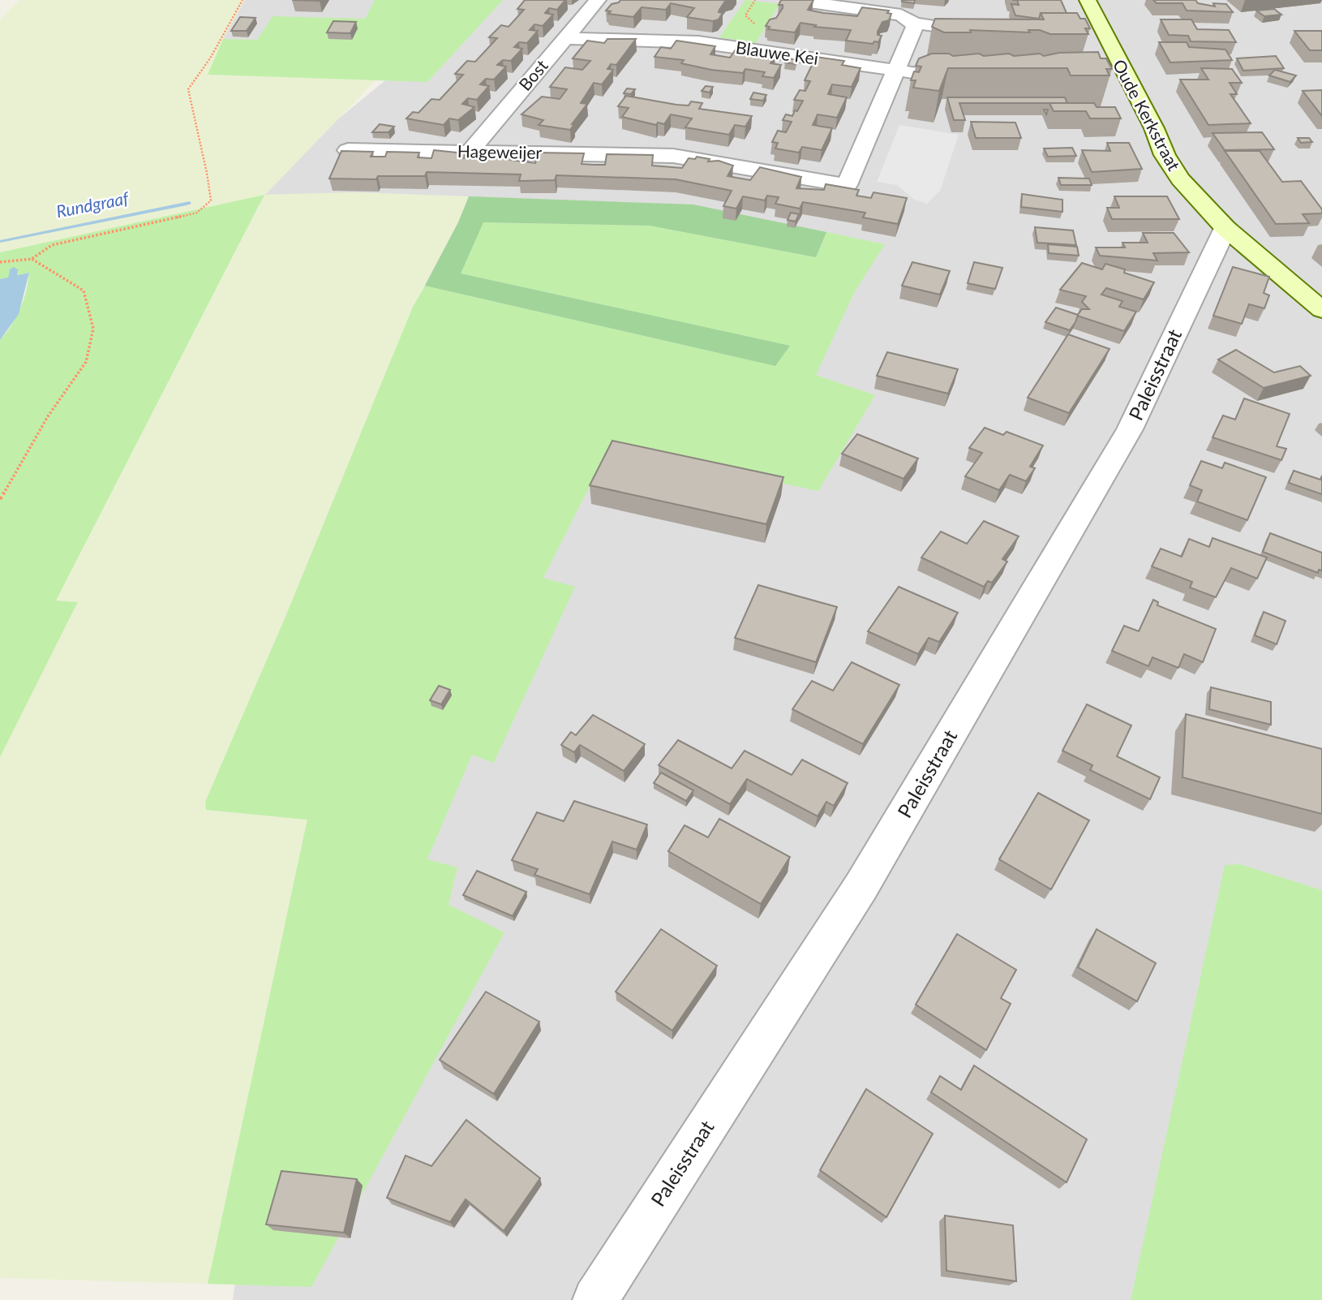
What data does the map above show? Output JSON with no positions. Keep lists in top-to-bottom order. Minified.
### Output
{"streets":{"street":["Blauwe Kei","Bost","Oude Kerkstraat","Hageweijer","Paleisstraat"]},"crossings":[["Blauwe Kei","Bost"],["Blauwe Kei","Hageweijer"],["Bost","Hageweijer"],["Oude Kerkstraat","Paleisstraat"]],"water":["Rundgraaf"]}
